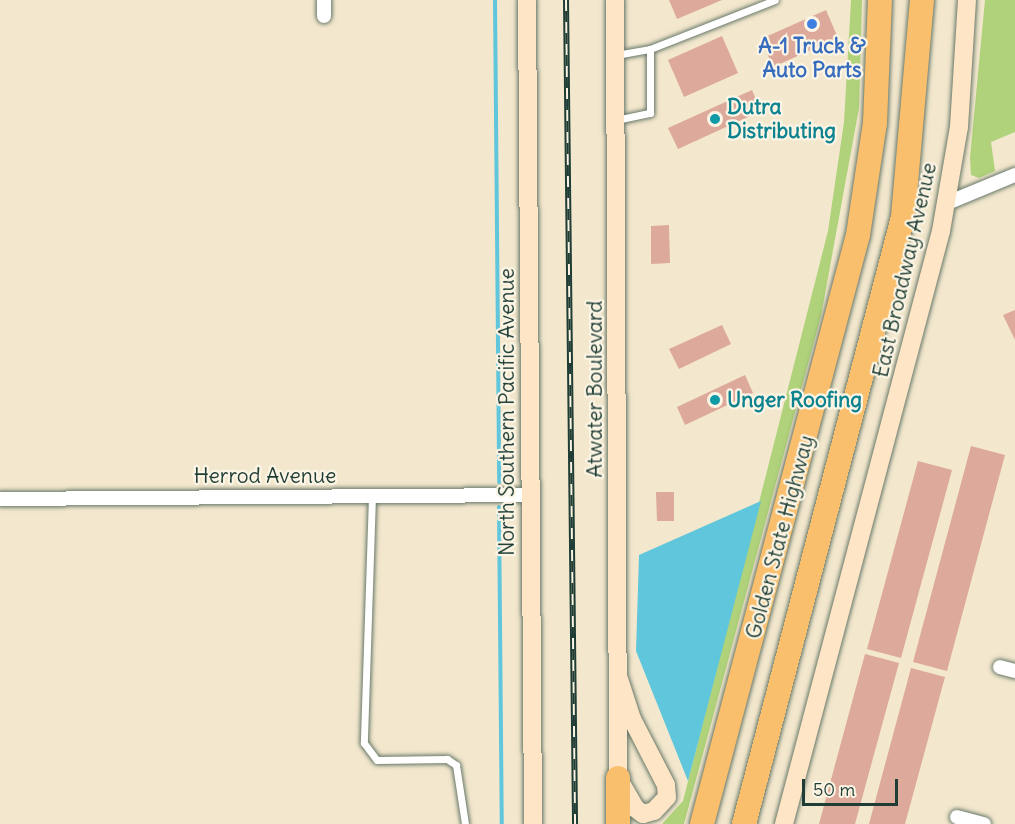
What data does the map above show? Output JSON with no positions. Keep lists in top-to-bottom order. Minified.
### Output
{"streets":{"highway":["Golden State Highway"],"main road":["East Broadway Avenue","Atwater Boulevard","North Southern Pacific Avenue"],"street":["Herrod Avenue"]},"crossings":[["North Southern Pacific Avenue","Herrod Avenue"]],"places":["A-1 Truck & Auto Parts","Dutra Distributing","Unger Roofing"],"scale_bar":"50 m"}
